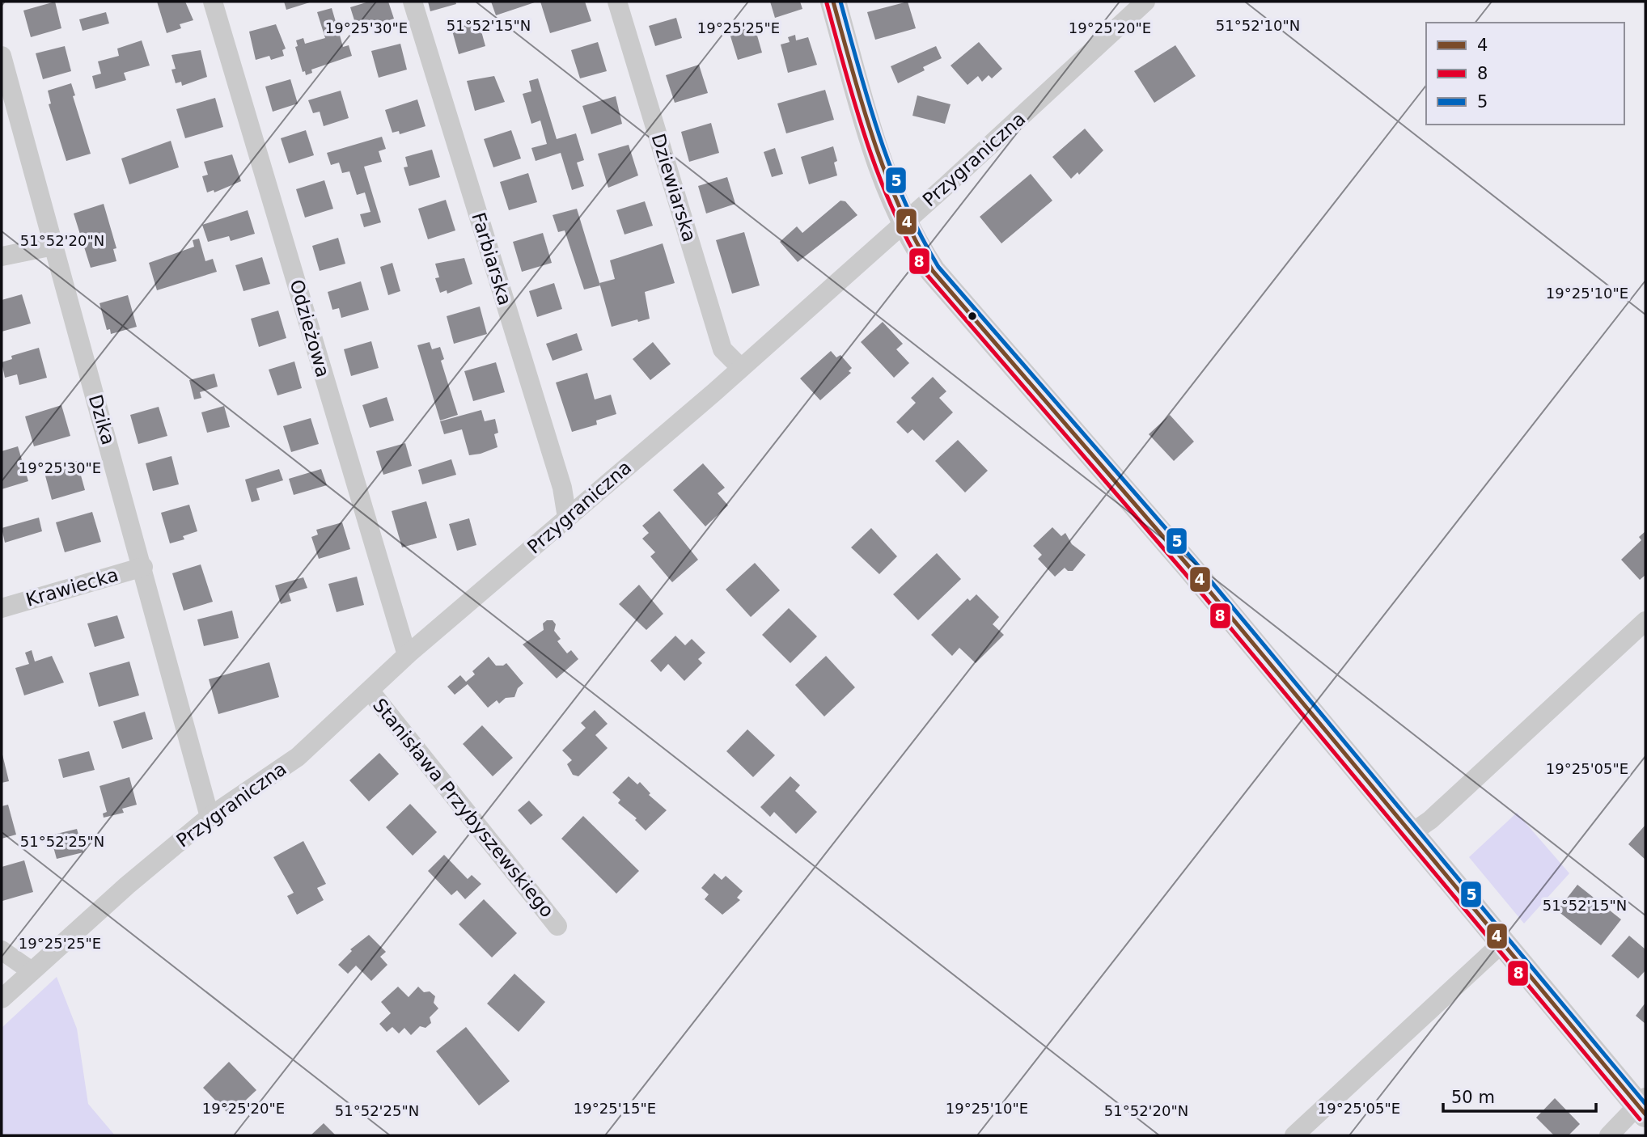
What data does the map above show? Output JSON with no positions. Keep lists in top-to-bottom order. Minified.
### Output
{"streets":{"street":["Przygraniczna","Dziewiarska","Farbiarska","Odzieżowa","Dzika","Krawiecka","Stanisława Przybyszewskiego"]},"crossings":[["Przygraniczna","Dziewiarska"],["Przygraniczna","Farbiarska"],["Przygraniczna","Odzieżowa"],["Przygraniczna","Dzika"],["Przygraniczna","Stanisława Przybyszewskiego"],["Dzika","Krawiecka"]],"lines":["transit line 4","transit line 5","transit line 8"],"legend":["4","8","5"],"scale_bar":"50 m","coordinates":["51°52'10\"N","51°52'15\"N","19°25'30\"E","19°25'25\"E","19°25'20\"E","51°52'20\"N","19°25'10\"E","19°25'05\"E","51°52'25\"N","19°25'15\"E"]}
